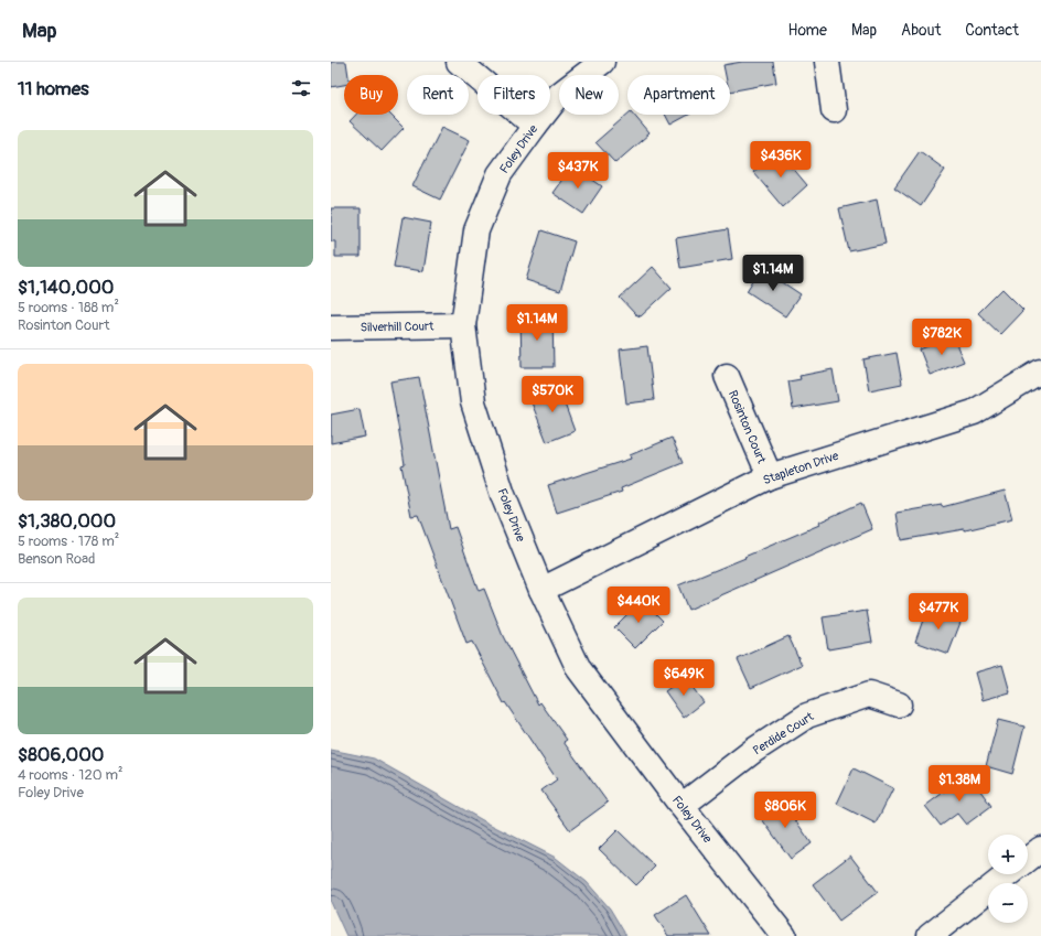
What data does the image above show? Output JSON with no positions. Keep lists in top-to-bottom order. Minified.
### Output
{"streets":{"street":["Foley Drive","Silverhill Court","Rosinton Court","Stapleton Drive","Perdide Court"]},"crossings":[["Foley Drive","Silverhill Court"],["Foley Drive","Stapleton Drive"],["Foley Drive","Perdide Court"],["Rosinton Court","Stapleton Drive"]],"page":{"header":"Map","nav":["Home","Map","About","Contact"],"heading":"11 homes","chip":["Buy","Rent","Filters","New","Apartment"],"list":[{"name":"$1,140,000","note":"5 rooms · 188 m² · Rosinton Court"},{"name":"$1,380,000","note":"5 rooms · 178 m² · Benson Road"},{"name":"$806,000","note":"4 rooms · 120 m² · Foley Drive"}],"price":["$436K","$437K","$1.14M","$1.14M","$782K","$570K","$440K","$477K","$649K","$1.38M","$806K"],"map_buttons":["+","−"]}}
